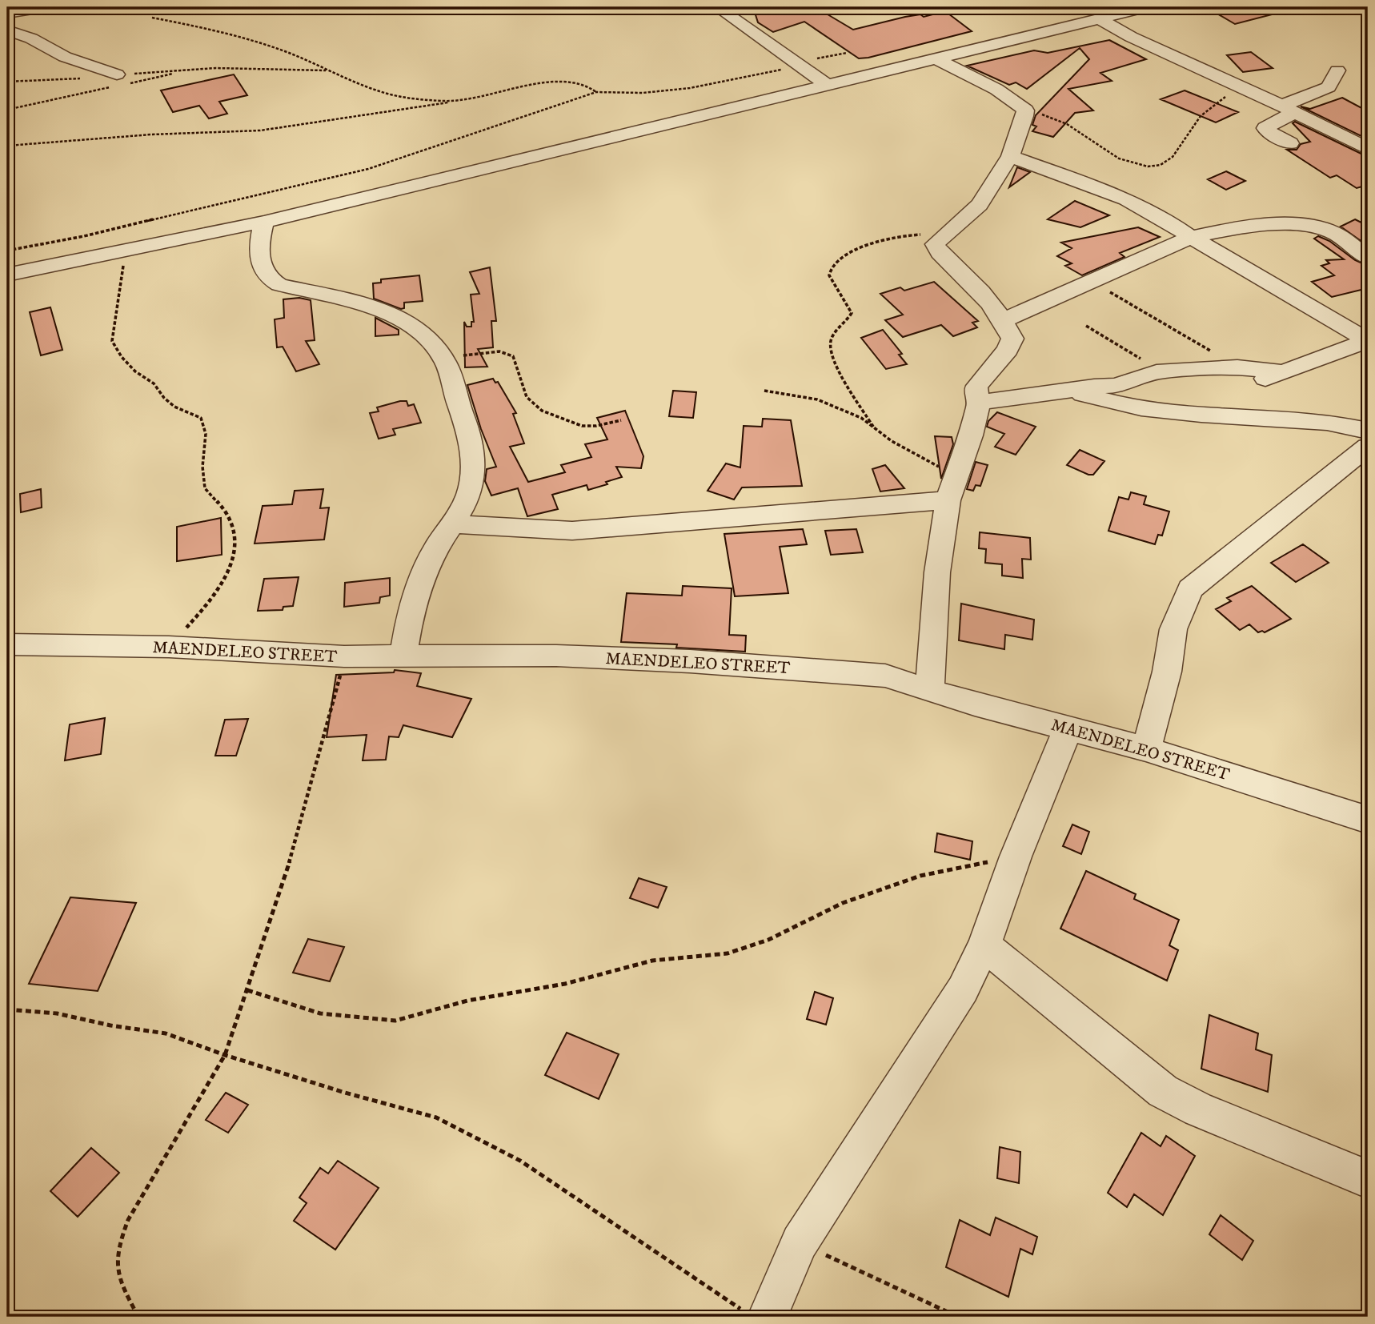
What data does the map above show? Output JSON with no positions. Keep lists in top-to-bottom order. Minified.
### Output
{"streets":{"street":["MAENDELEO STREET"]}}
